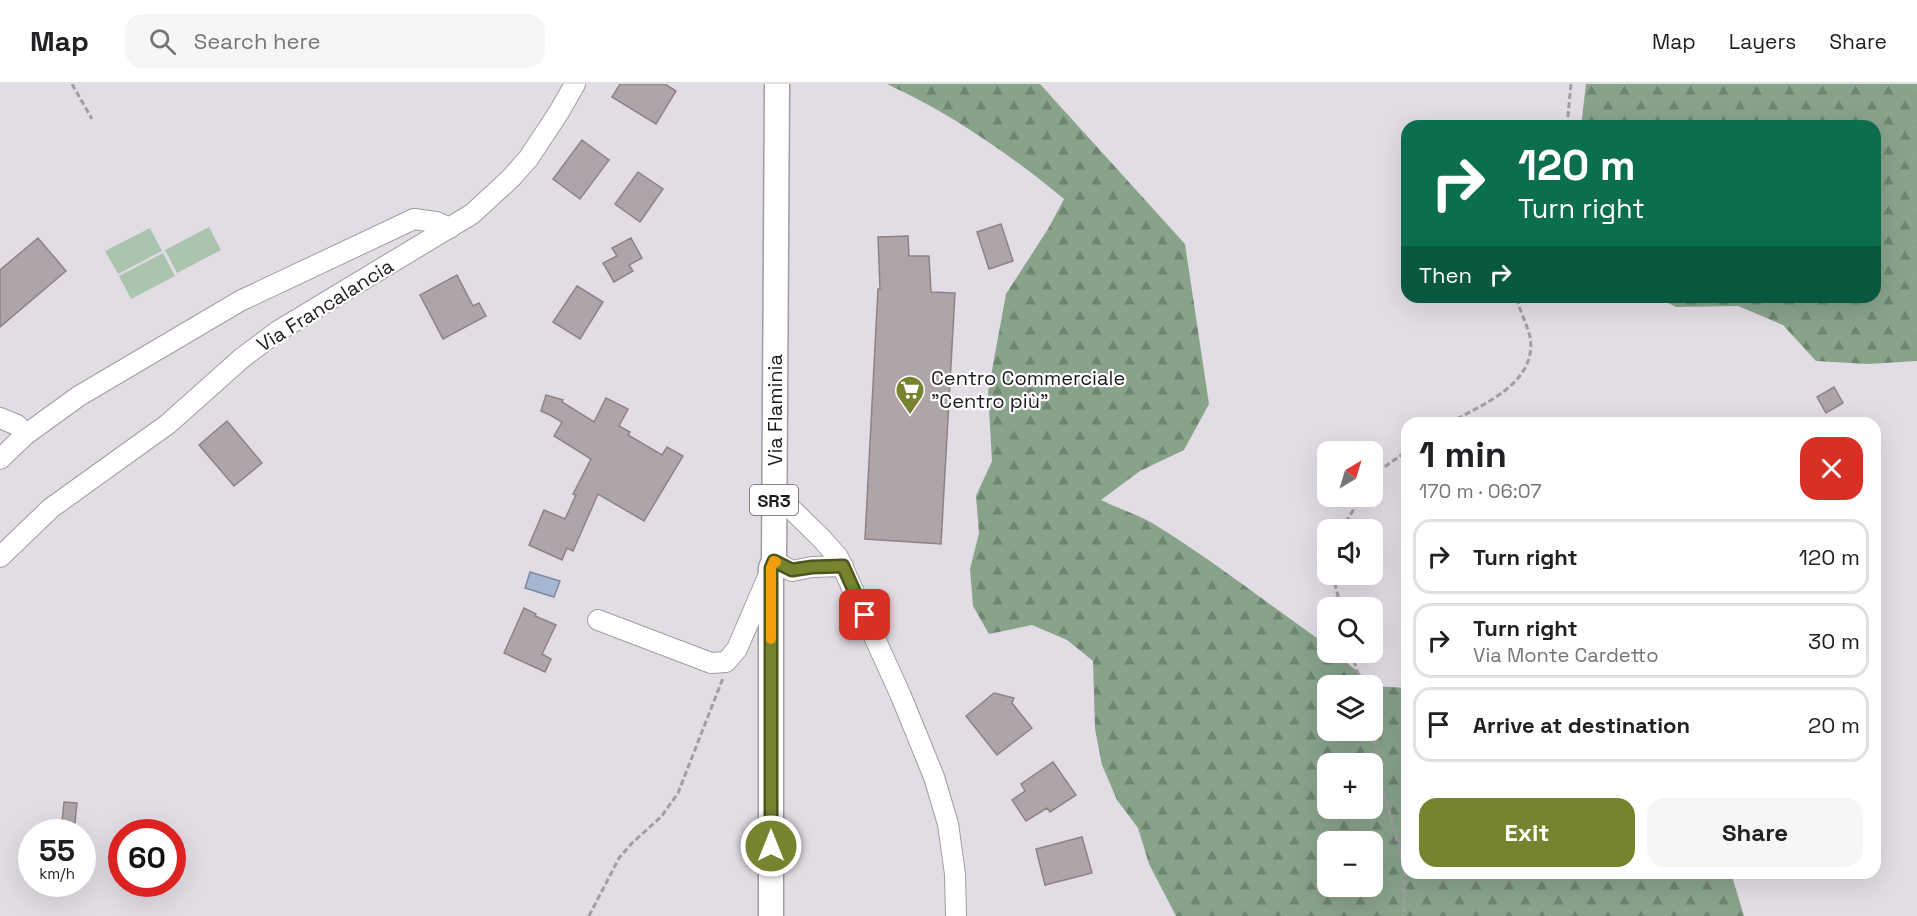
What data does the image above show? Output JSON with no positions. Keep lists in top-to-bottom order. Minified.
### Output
{"streets":{"main road":["Via Flaminia","SR3"],"street":["Via Francalancia"]},"places":{"supermarket":["Centro Commerciale \"Centro più\""]},"north":"top right","page":{"header":"Map","search":"Search here","nav":["Map","Layers","Share"],"turn":["120 m","Turn right"],"then":"Then","heading":["1 min","170 m · 06:07"],"map_buttons":["+","−"],"list":[{"name":"Turn right","value":"120 m"},{"name":"Turn right","note":"Via Monte Cardetto","value":"30 m"},{"name":"Arrive at destination","value":"20 m"}],"buttons":["Exit","Share"],"speed":"55 km/h","limit":"60"}}
